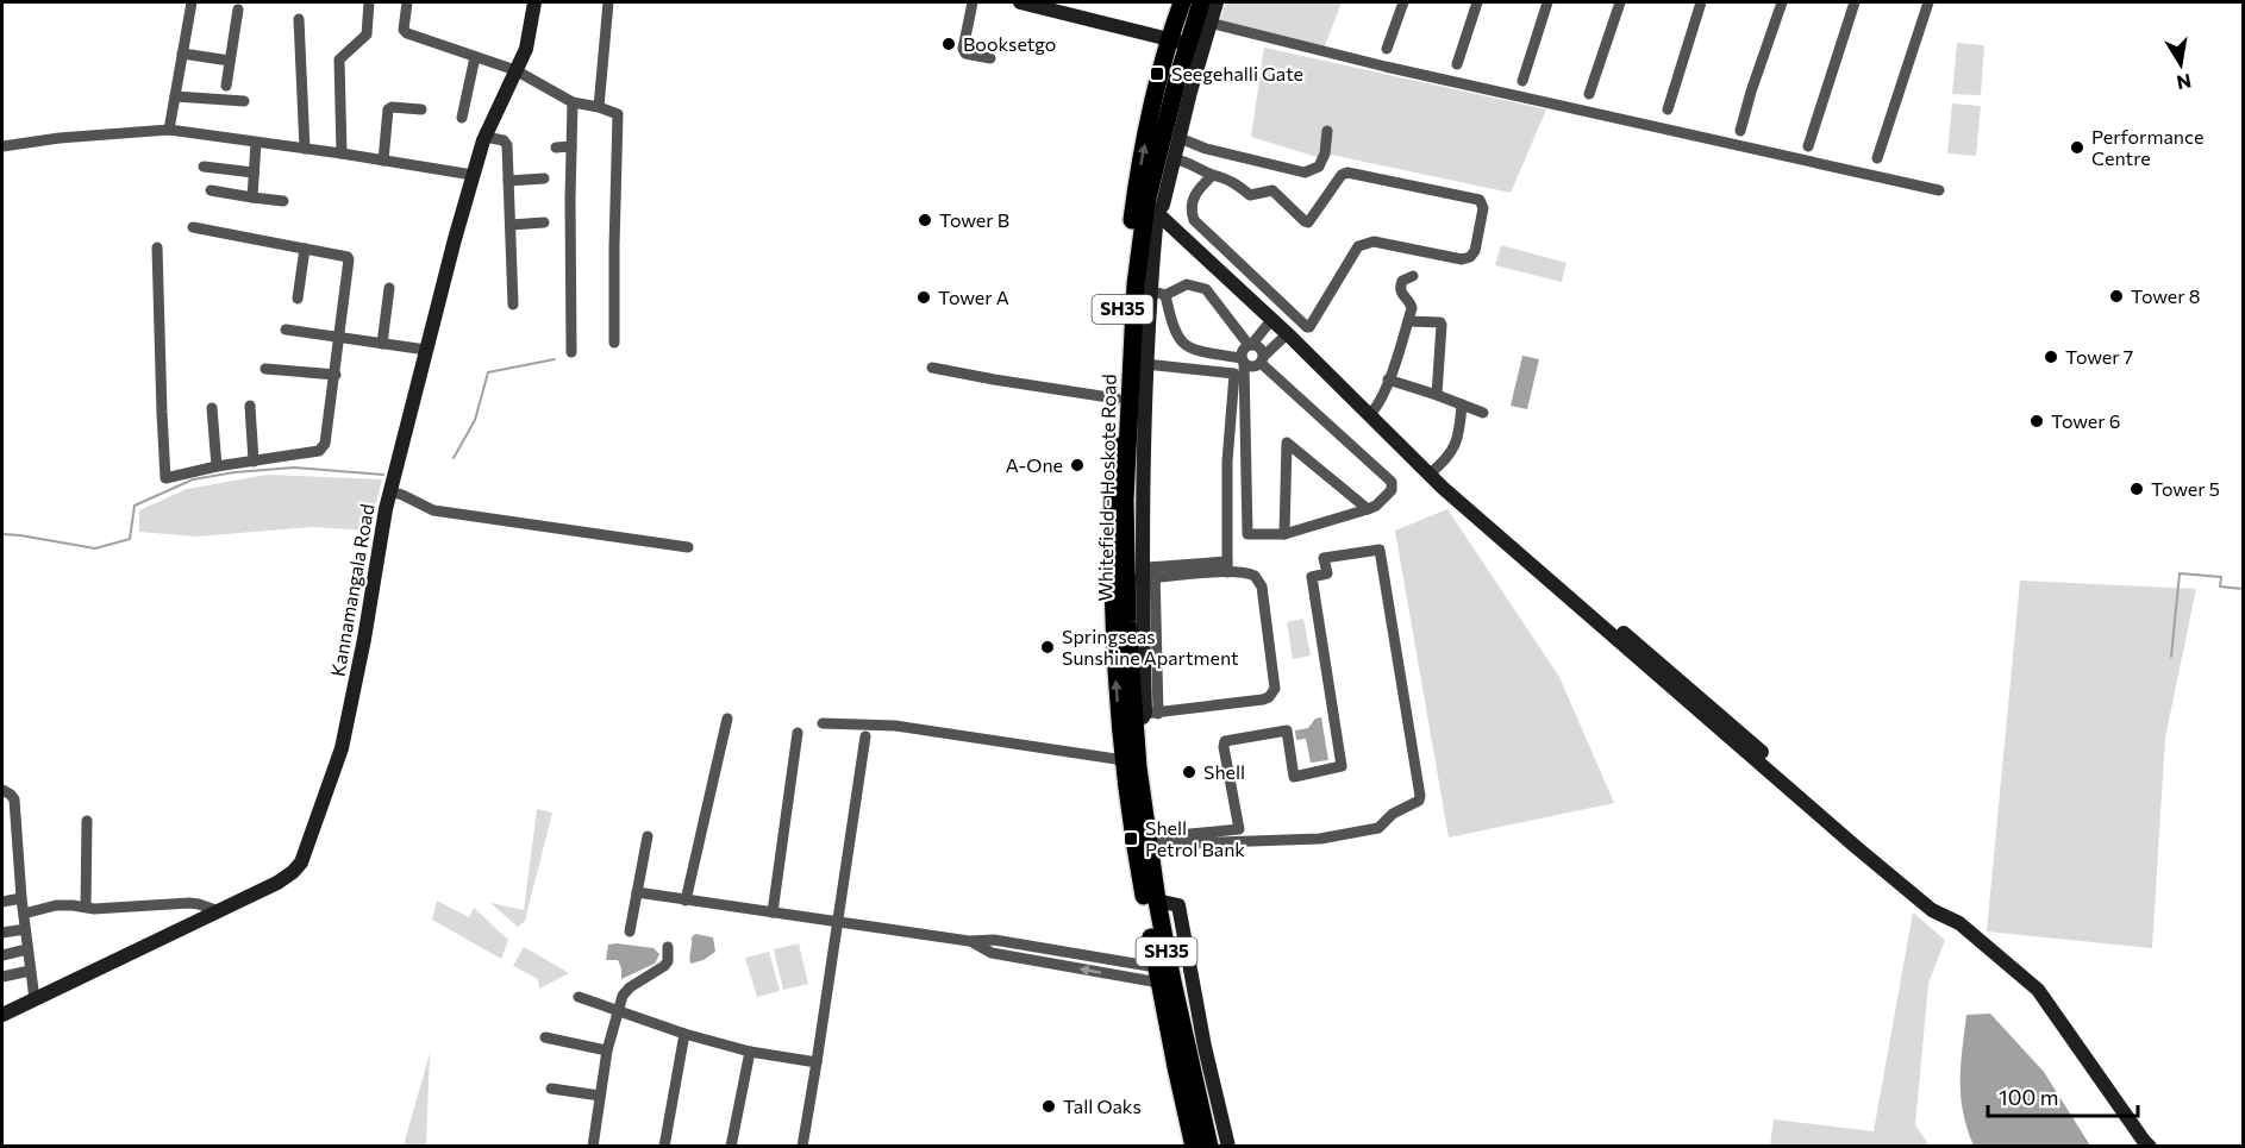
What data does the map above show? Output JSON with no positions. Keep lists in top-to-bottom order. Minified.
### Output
{"streets":{"main road":["SH35","Whitefield - Hoskote Road"],"street":["Kannamangala Road"]},"places":{"other":["Booksetgo","Performance Centre","Tower B","Tower 8","Tower A","Tower 7","Tower 6","A-One","Tower 5","Springseas Sunshine Apartment","Shell","Tall Oaks"],"transit":["Seegehalli Gate","Shell Petrol Bank"]},"scale_bar":"100 m","north":"bottom"}
